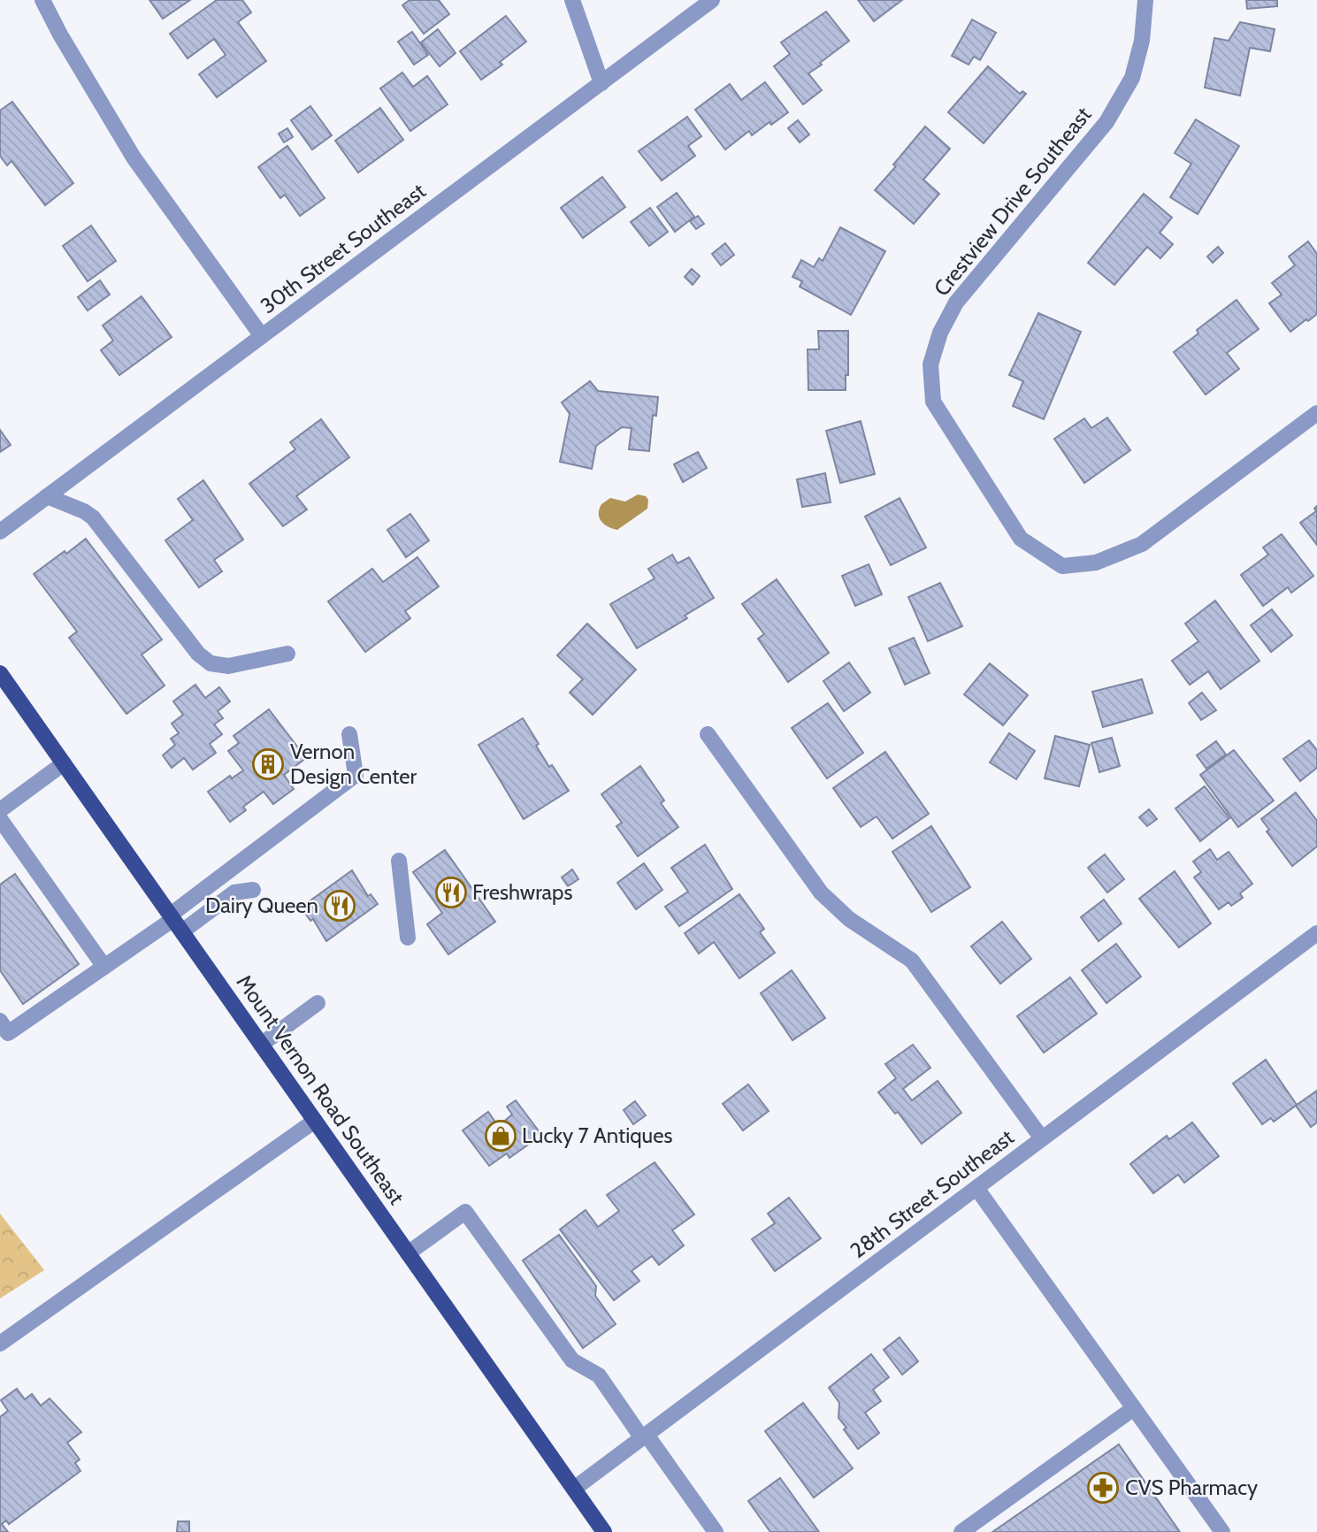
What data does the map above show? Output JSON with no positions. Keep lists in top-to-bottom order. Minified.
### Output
{"streets":{"main road":["Mount Vernon Road Southeast"],"street":["Crestview Drive Southeast","30th Street Southeast","28th Street Southeast"]},"crossings":[["Mount Vernon Road Southeast","28th Street Southeast"]],"places":{"building":["Vernon Design Center"],"restaurant":["Freshwraps","Dairy Queen"],"shop":["Lucky 7 Antiques"],"pharmacy":["CVS Pharmacy"]}}
